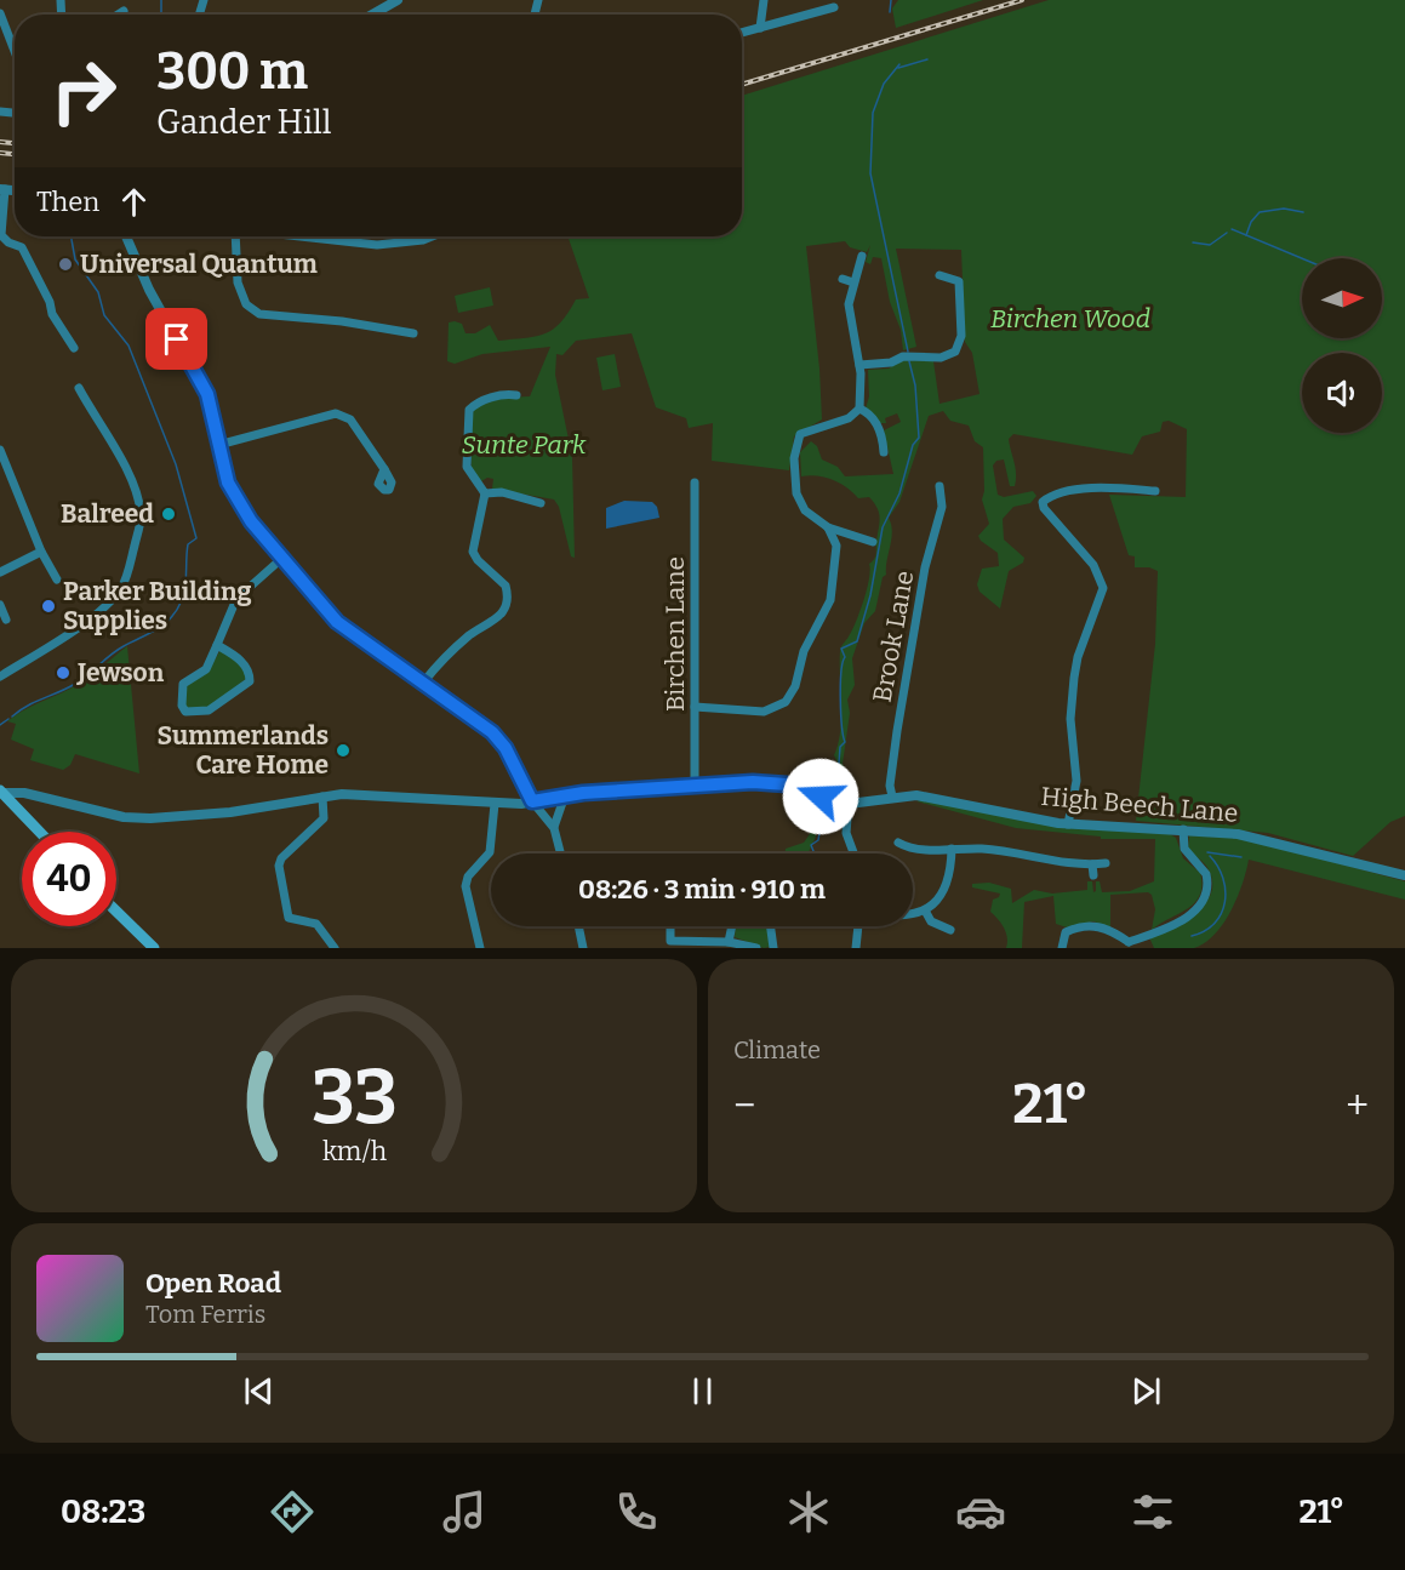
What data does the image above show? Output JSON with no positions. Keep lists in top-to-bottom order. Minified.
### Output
{"streets":{"street":["Birchen Lane","Brook Lane","High Beech Lane"]},"crossings":[["Brook Lane","High Beech Lane"]],"parks":["Birchen Wood","Sunte Park"],"places":["Universal Quantum","Balreed","Parker Building Supplies","Jewson","Summerlands Care Home"],"north":"right","page":{"turn":["300 m","Gander Hill"],"then":"Then","limit":"40","trip":"08:26 · 3 min · 910 m","tile":"Climate","heat":["−","21°","+"],"song":["Open Road","Tom Ferris"],"tabs":["08:23","21°"],"gauge":["33","km/h"]}}
